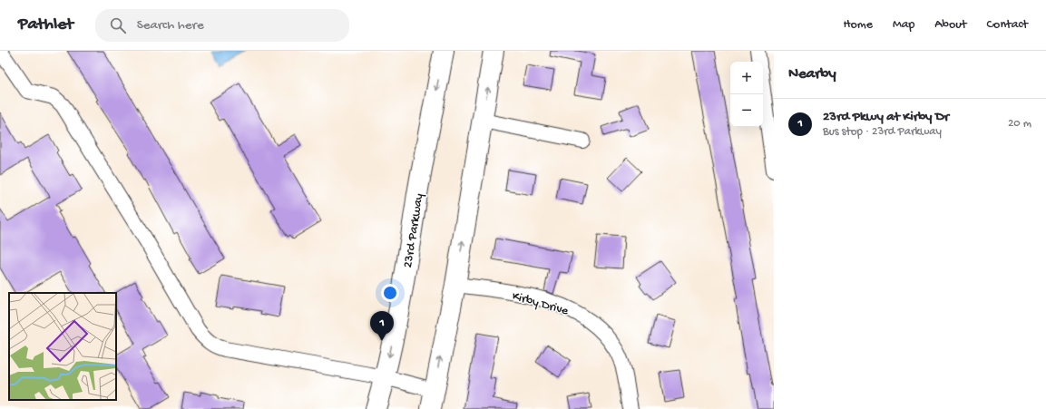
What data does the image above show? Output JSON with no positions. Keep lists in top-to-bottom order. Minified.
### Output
{"streets":{"street":["23rd Parkway","Kirby Drive"]},"page":{"header":"Pathlet","search":"Search here","nav":["Home","Map","About","Contact"],"heading":"Nearby","map_buttons":["+","−"],"list":[{"mark":"1","name":"23rd Pkwy at Kirby Dr","note":"Bus stop · 23rd Parkway","value":"20 m"}],"pins":"1"}}
